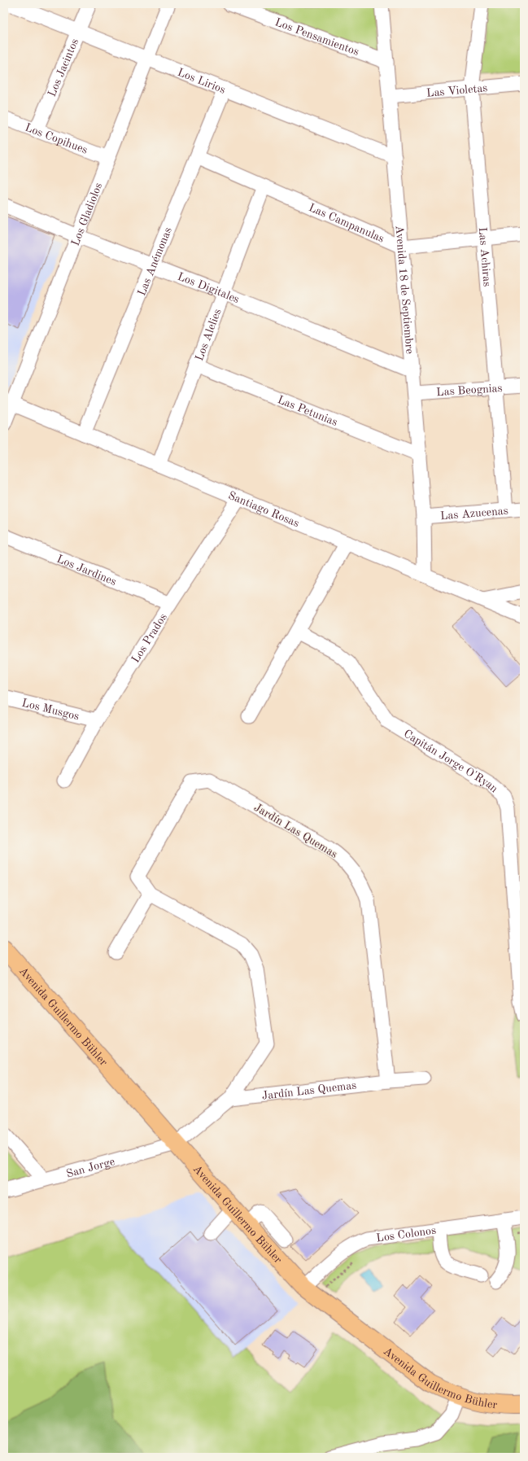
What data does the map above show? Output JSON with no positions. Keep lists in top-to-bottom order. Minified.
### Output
{"streets":{"main road":["Avenida Guillermo Bühler"],"street":["Los Pensamientos","Los Jacintos","Los Lirios","Las Violetas","Los Copihues","Los Gladiolos","Las Campanulas","Las Achiras","Las Anémonas","Los Digitales","Avenida 18 de Septiembre","Los Alelies","Las Beognias","Las Petunias","Santiago Rosas","Las Azucenas","Los Jardines","Los Prados","Los Musgos","Capitán Jorge O'Ryan","Jardín Las Quemas","San Jorge","Los Colonos"]},"crossings":[["Los Pensamientos","Avenida 18 de Septiembre"],["Los Jacintos","Los Lirios"],["Los Jacintos","Los Copihues"],["Los Lirios","Los Gladiolos"],["Los Lirios","Las Anémonas"],["Los Lirios","Avenida 18 de Septiembre"],["Las Violetas","Las Achiras"],["Las Violetas","Avenida 18 de Septiembre"],["Los Copihues","Los Gladiolos"],["Los Gladiolos","Los Digitales"],["Los Gladiolos","Santiago Rosas"],["Las Campanulas","Las Achiras"],["Las Campanulas","Las Anémonas"],["Las Campanulas","Avenida 18 de Septiembre"],["Las Campanulas","Los Alelies"],["Las Achiras","Las Beognias"],["Las Achiras","Las Azucenas"],["Las Anémonas","Los Digitales"],["Las Anémonas","Santiago Rosas"],["Los Digitales","Avenida 18 de Septiembre"],["Los Digitales","Los Alelies"],["Avenida 18 de Septiembre","Las Beognias"],["Avenida 18 de Septiembre","Las Petunias"],["Avenida 18 de Septiembre","Santiago Rosas"],["Avenida 18 de Septiembre","Las Azucenas"],["Los Alelies","Las Petunias"],["Los Alelies","Santiago Rosas"],["Santiago Rosas","Los Prados"],["Los Jardines","Los Prados"],["Los Prados","Los Musgos"],["Jardín Las Quemas","Avenida Guillermo Bühler"],["Jardín Las Quemas","San Jorge"],["Avenida Guillermo Bühler","San Jorge"],["Avenida Guillermo Bühler","Los Colonos"]]}
